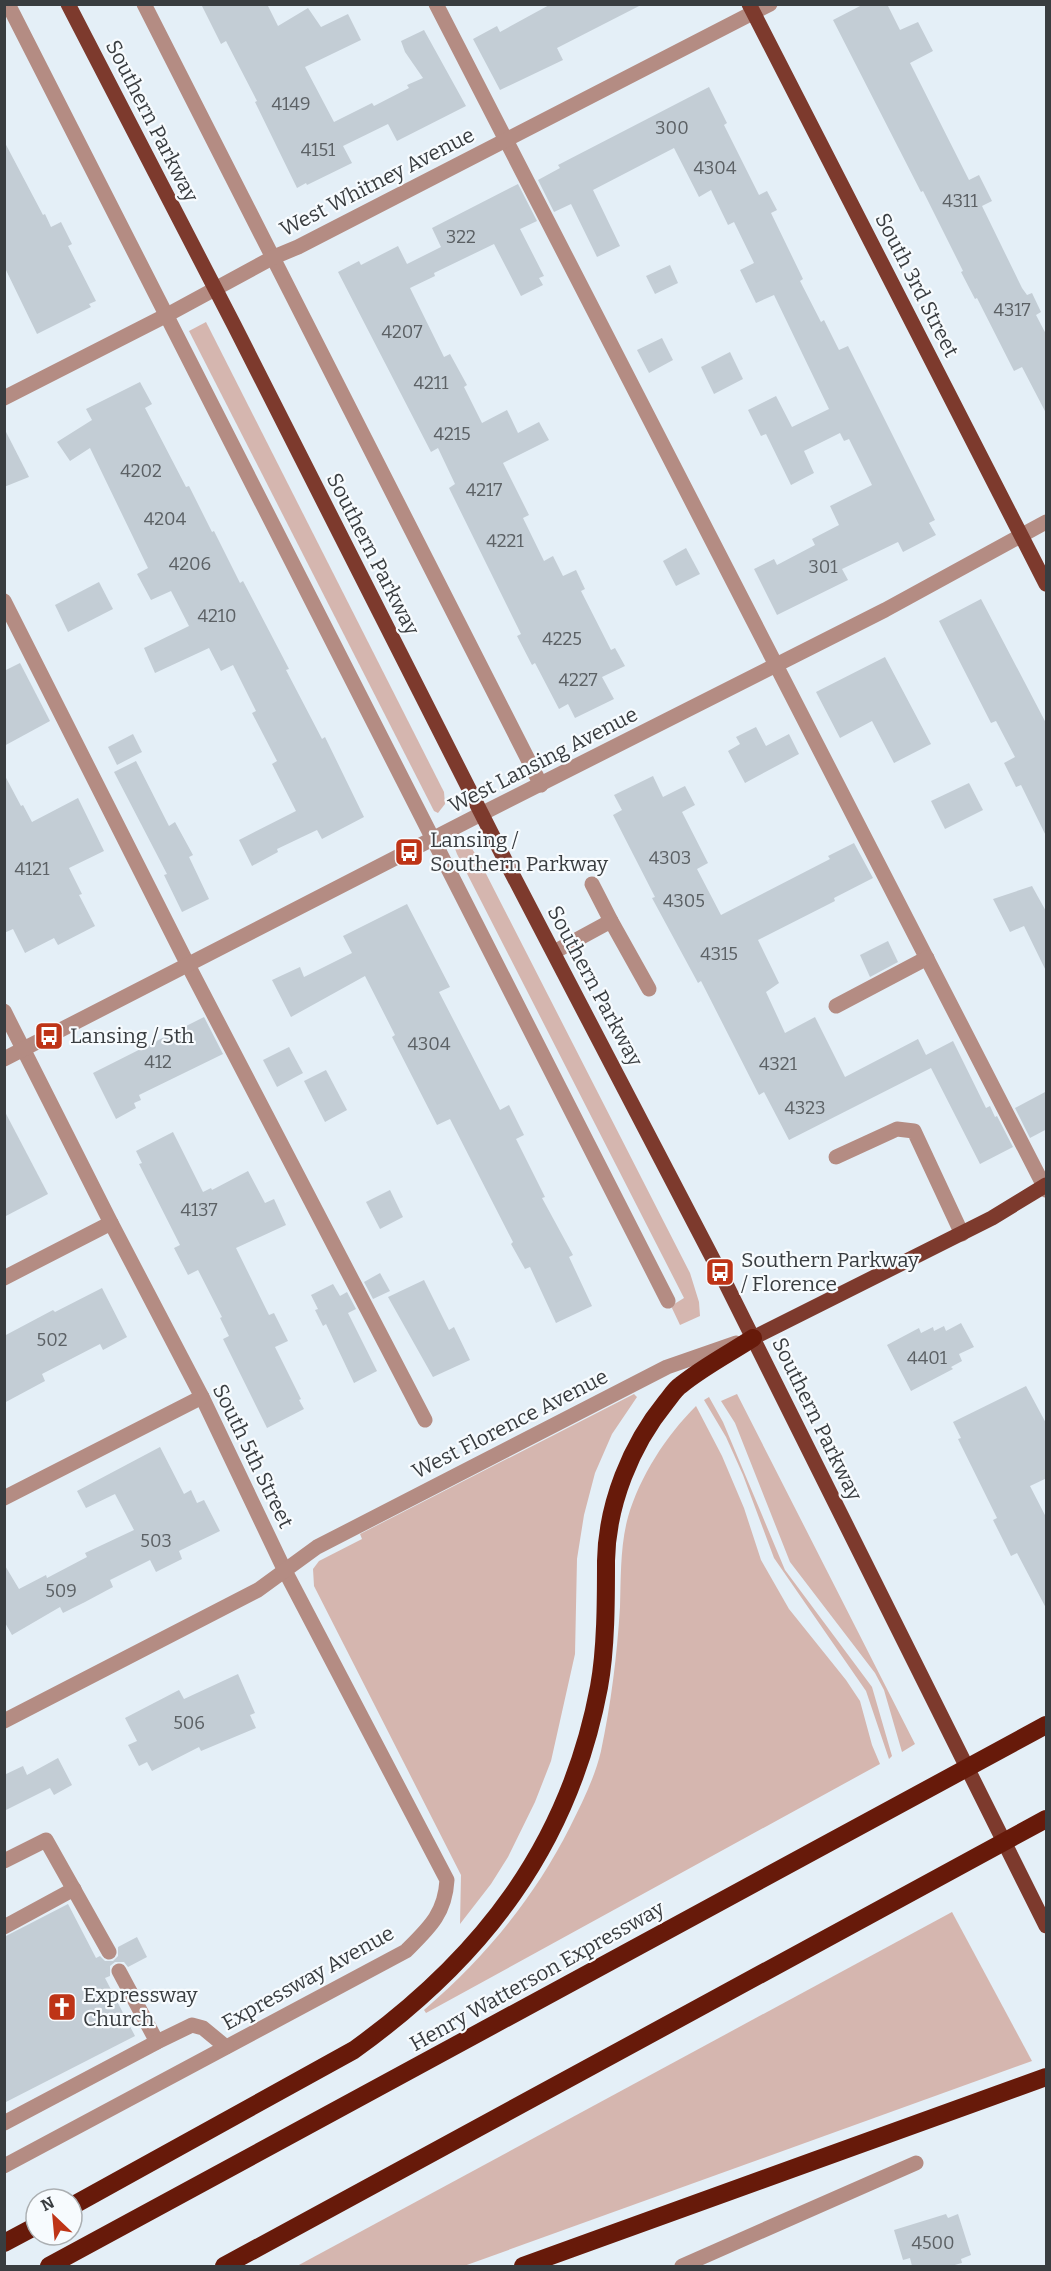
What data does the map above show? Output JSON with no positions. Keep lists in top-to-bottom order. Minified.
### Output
{"streets":{"highway":["Henry Watterson Expressway"],"main road":["Southern Parkway","South 3rd Street","West Florence Avenue"],"street":["West Whitney Avenue","West Lansing Avenue","South 5th Street","Expressway Avenue"]},"crossings":[["Southern Parkway","West Whitney Avenue"],["Southern Parkway","West Lansing Avenue"],["Southern Parkway","West Florence Avenue"],["West Whitney Avenue","South 3rd Street"],["South 3rd Street","West Lansing Avenue"],["West Lansing Avenue","South 5th Street"],["West Florence Avenue","South 5th Street"],["South 5th Street","Expressway Avenue"]],"places":{"bus stop":["Lansing / Southern Parkway","Lansing / 5th","Southern Parkway / Florence"],"church":["Expressway Church"]},"house_numbers":["4149","300","4151","4304","4311","322","4317","4207","4211","4215","4202","4217","4204","4221","4206","301","4210","4225","4227","4303","4121","4305","4315","4304","412","4321","4323","4137","502","4401","503","509","506","4500"],"north":"top left"}
